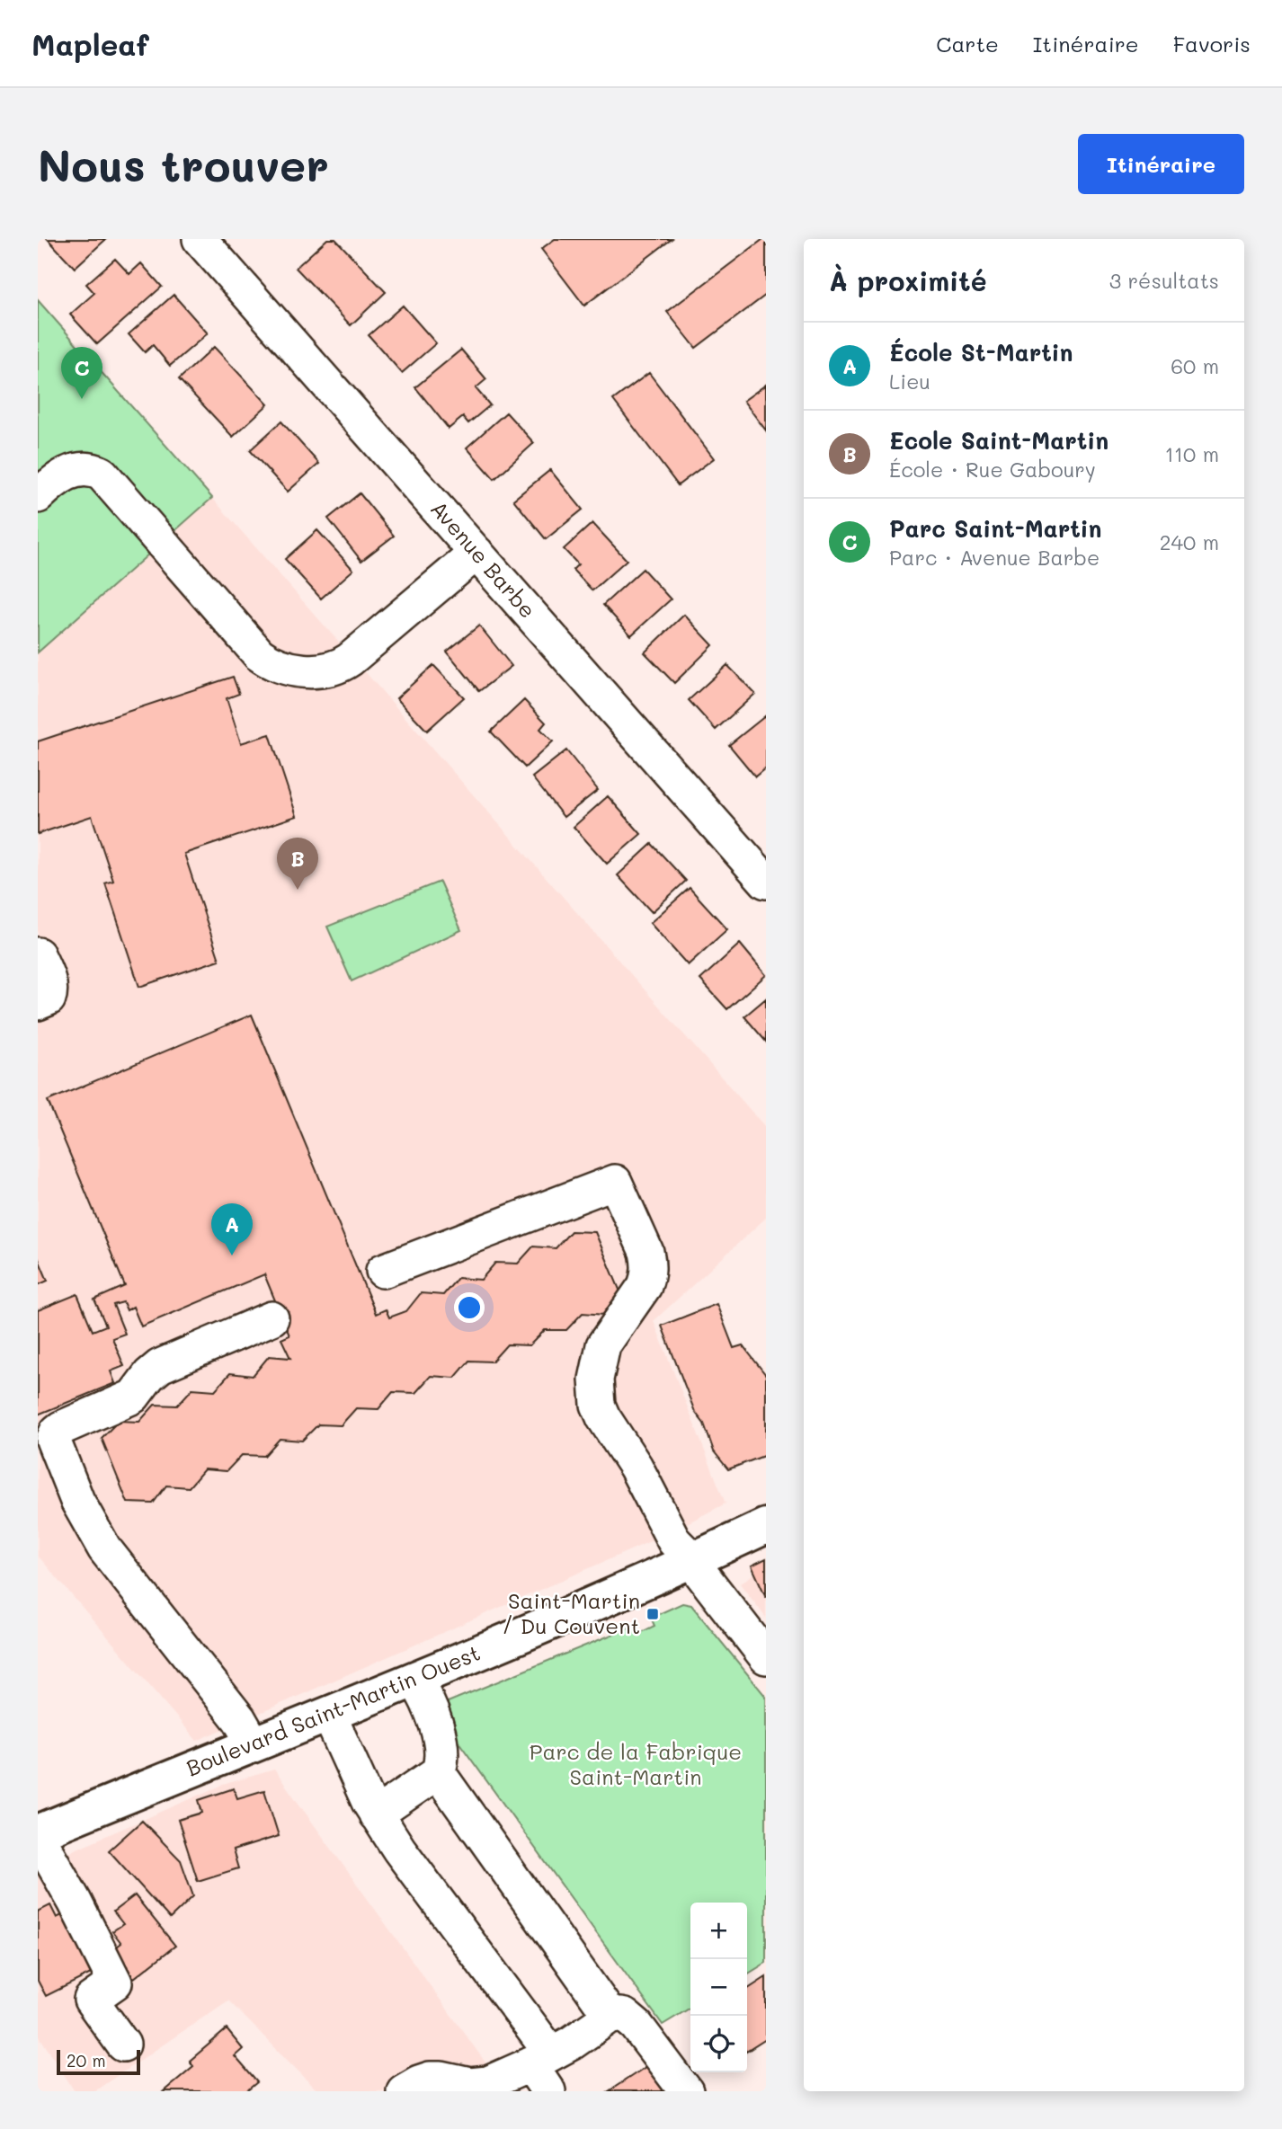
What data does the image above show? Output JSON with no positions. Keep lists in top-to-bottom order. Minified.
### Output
{"streets":{"main road":["Boulevard Saint-Martin Ouest"],"street":["Avenue Barbe"]},"parks":["Parc de la Fabrique Saint-Martin"],"places":{"transit":["Saint-Martin / Du Couvent"]},"scale_bar":"20 m","page":{"header":"Mapleaf","nav":["Carte","Itinéraire","Favoris"],"buttons":"Itinéraire","title":"Nous trouver","heading":["À proximité","3 résultats"],"list":[{"mark":"A","name":"École St-Martin","note":"Lieu","value":"60 m"},{"mark":"B","name":"Ecole Saint-Martin","note":"École · Rue Gaboury","value":"110 m"},{"mark":"C","name":"Parc Saint-Martin","note":"Parc · Avenue Barbe","value":"240 m"}],"pins":["C","B","A"],"map_buttons":["+","−"],"scale":"20 m"}}
